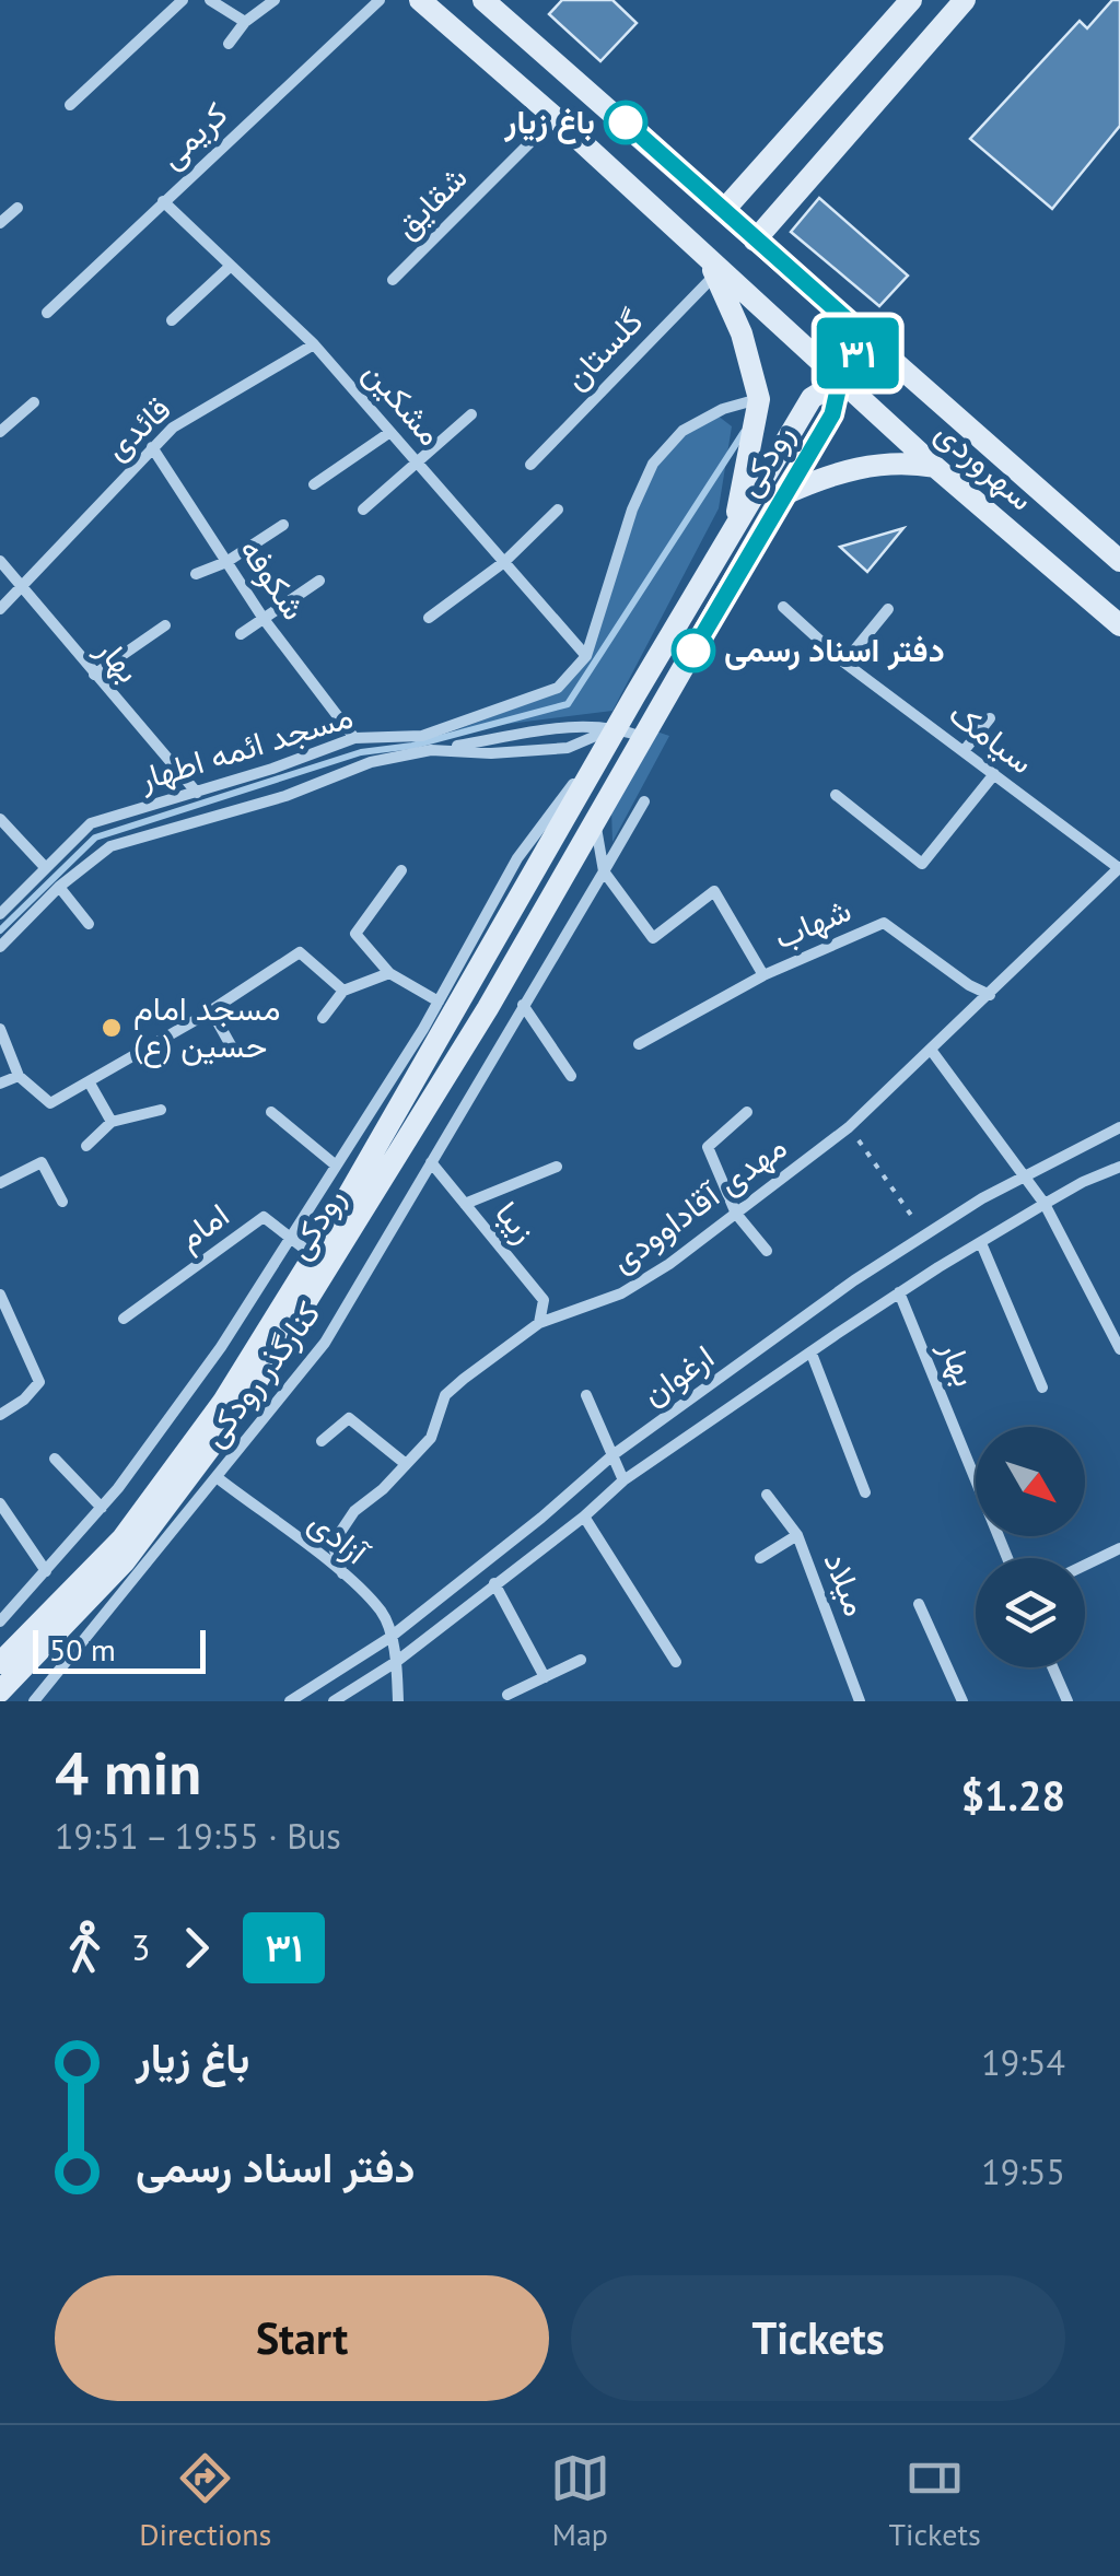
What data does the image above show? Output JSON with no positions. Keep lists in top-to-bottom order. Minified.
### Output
{"streets":{"main road":["رودکی","سهروردی"],"street":["کریمی","شقایق","گلستان","مشکین","قائدی","شکوفه","بهار","سیامک","مسجد ائمه اطهار","شهاب","مهدی آقاداوودی","زیبا","امام","کنارگذر رودکی","ارغوان","آزادی","میلاد"]},"crossings":[["کریمی","مشکین"],["شقایق","سهروردی"],["مشکین","قائدی"],["مشکین","مسجد ائمه اطهار"],["قائدی","شکوفه"],["قائدی","بهار"],["رودکی","سهروردی"],["رودکی","مسجد ائمه اطهار"],["رودکی","امام"],["شکوفه","مسجد ائمه اطهار"],["بهار","مسجد ائمه اطهار"],["بهار","ارغوان"],["سیامک","مهدی آقاداوودی"],["شهاب","مهدی آقاداوودی"],["شهاب","کنارگذر رودکی"],["مهدی آقاداوودی","زیبا"],["مهدی آقاداوودی","آزادی"],["زیبا","کنارگذر رودکی"],["کنارگذر رودکی","آزادی"],["ارغوان","آزادی"]],"places":["باغ زیار","دفتر اسناد رسمی","مسجد امام حسین (ع)"],"lines":["bus line ۳۱"],"scale_bar":"50 m","north":"bottom right","page":{"on_map":"۳۱","scale":"50 m","heading":["4 min","19:51 – 19:55 · Bus","$1.28"],"legs":["3","۳۱"],"list":[{"name":"باغ زیار","value":"19:54"},{"name":"دفتر اسناد رسمی","value":"19:55"}],"buttons":["Start","Tickets"],"tabs":["Directions","Map","Tickets"]}}
